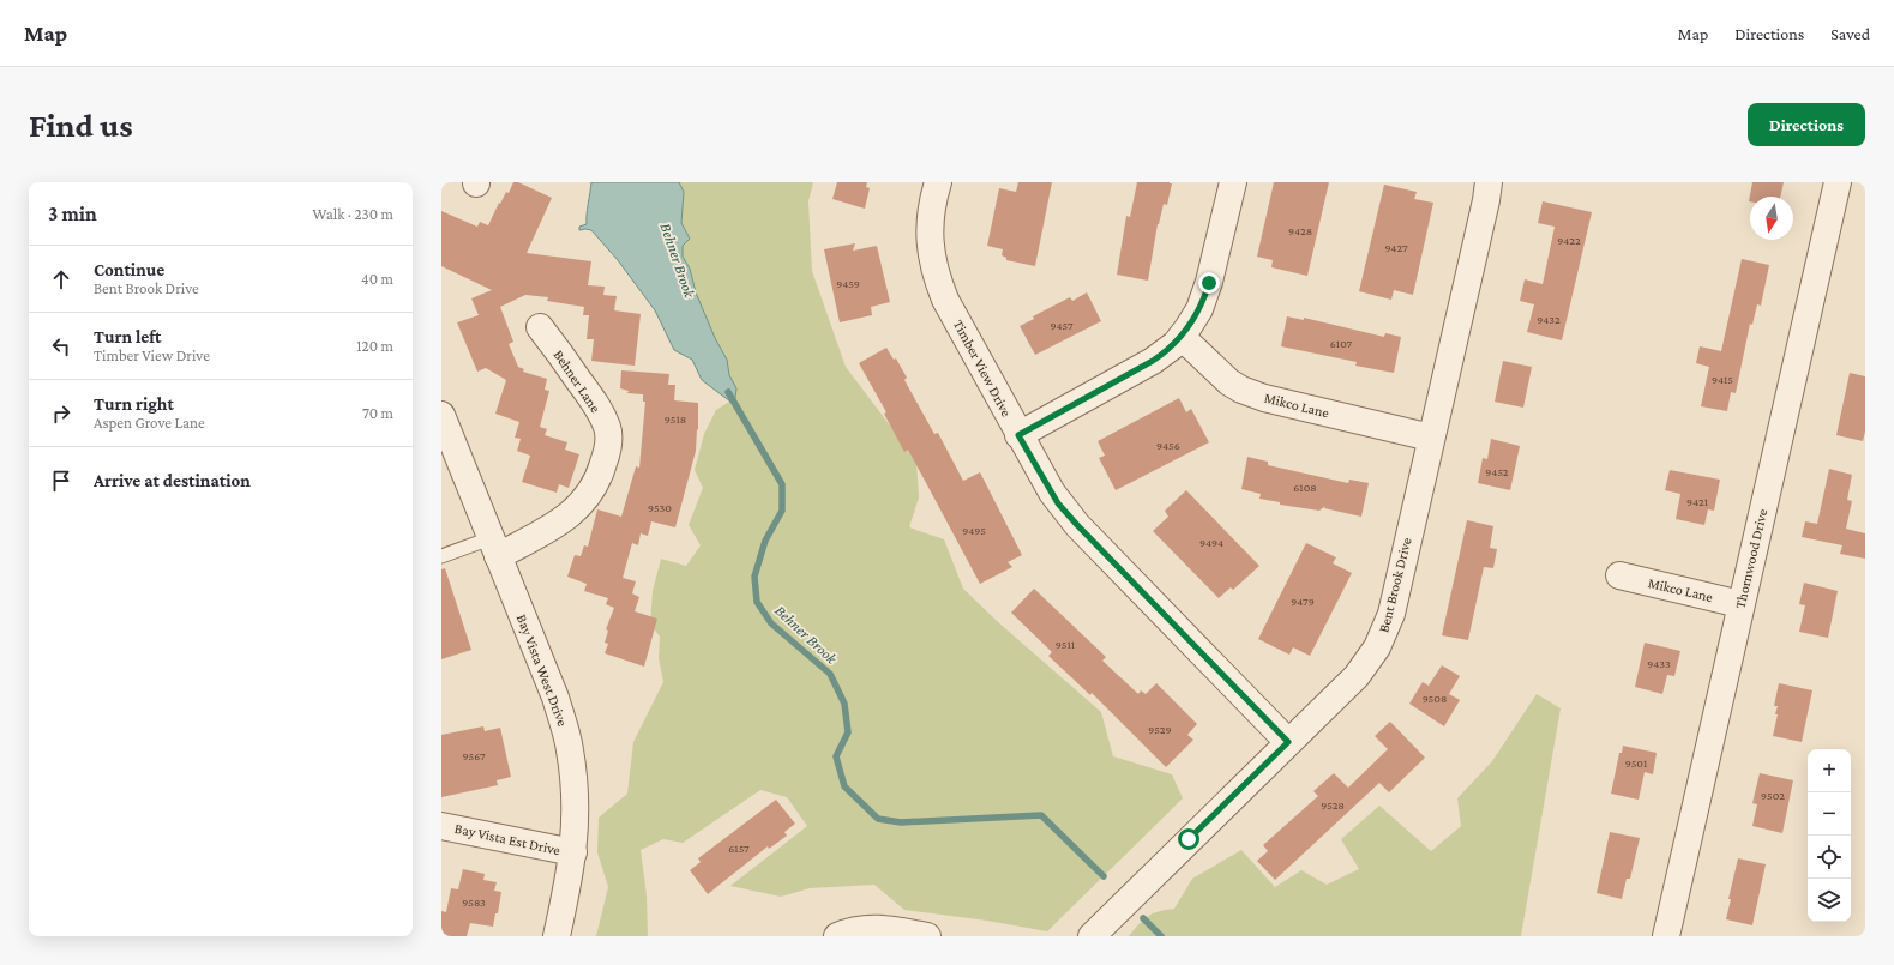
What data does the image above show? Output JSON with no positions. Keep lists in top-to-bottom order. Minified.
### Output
{"streets":{"street":["Timber View Drive","Behner Lane","Mikco Lane","Thornwood Drive","Bent Brook Drive","Bay Vista West Drive","Bay Vista Est Drive"]},"crossings":[["Timber View Drive","Bent Brook Drive"],["Behner Lane","Bay Vista West Drive"],["Mikco Lane","Thornwood Drive"],["Mikco Lane","Bent Brook Drive"],["Bay Vista West Drive","Bay Vista Est Drive"]],"water":["Behner Brook"],"house_numbers":["9428","9422","9427","9459","9432","9457","6107","9415","9518","9456","9452","6108","9421","9530","9495","9494","9479","9511","9433","9508","9529","9567","9501","9502","9528","6157","9583"],"north":"bottom","page":{"header":"Map","nav":["Map","Directions","Saved"],"buttons":"Directions","title":"Find us","heading":["3 min","Walk · 230 m"],"list":[["Continue","Bent Brook Drive","40 m"],["Turn left","Timber View Drive","120 m"],["Turn right","Aspen Grove Lane","70 m"],"Arrive at destination"],"map_buttons":["+","−"]}}
